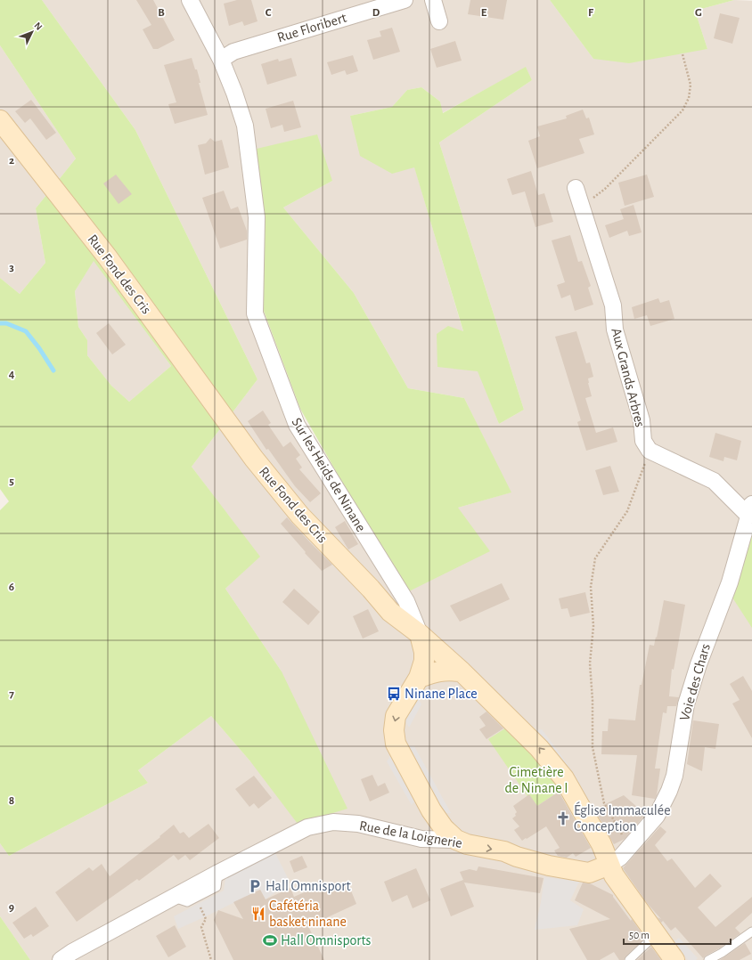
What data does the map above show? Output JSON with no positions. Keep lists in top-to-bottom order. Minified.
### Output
{"streets":{"street":["Rue Floribert","Rue Fond des Cris","Aux Grands Arbres","Sur les Heids de Ninane","Voie des Chars","Rue de la Loignerie"]},"crossings":[["Rue Floribert","Sur les Heids de Ninane"],["Rue Fond des Cris","Sur les Heids de Ninane"],["Rue Fond des Cris","Voie des Chars"],["Rue Fond des Cris","Rue de la Loignerie"],["Voie des Chars","Rue de la Loignerie"]],"parks":["Cimetière de Ninane I"],"places":{"bus stop":["Ninane Place"],"church":["Église Immaculée Conception"],"parking":["Hall Omnisport"],"restaurant":["Cafétéria basket ninane"],"sports":["Hall Omnisports"]},"scale_bar":"50 m","north":"top right","grid":{"columns":["B","C","D","E","F","G"],"rows":["2","3","4","5","6","7","8","9"]}}
